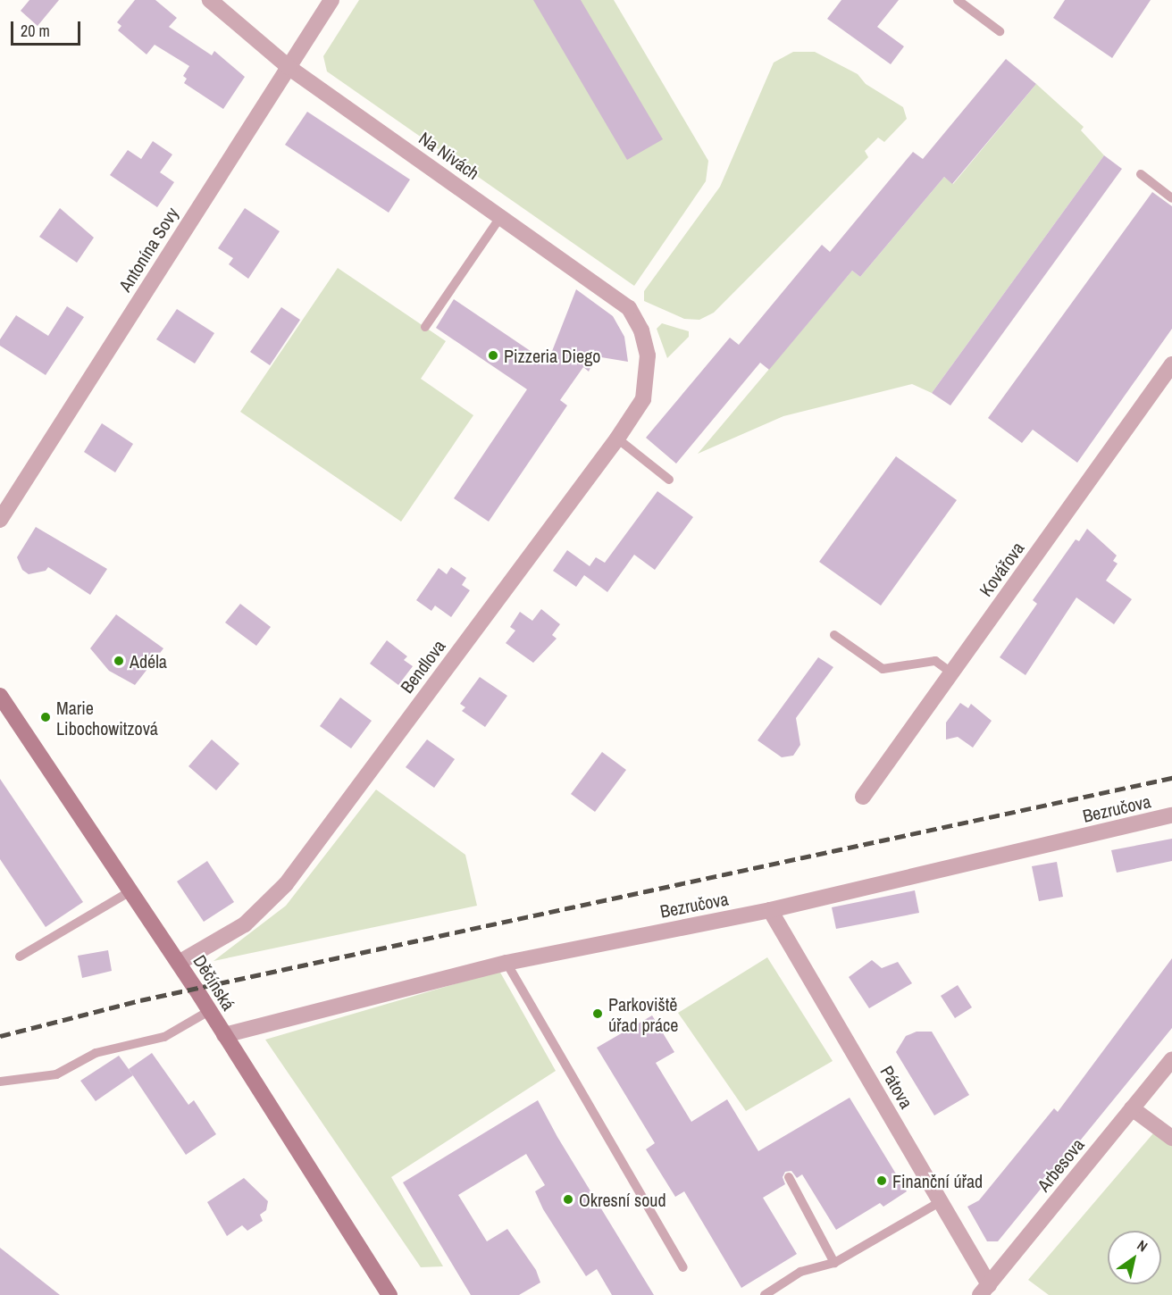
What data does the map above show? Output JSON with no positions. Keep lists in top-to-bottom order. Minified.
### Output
{"streets":{"main road":["Děčínská"],"street":["Na Nivách","Antonína Sovy","Kovářova","Bendlova","Bezručova","Pátova","Arbesova"]},"crossings":[["Na Nivách","Antonína Sovy"],["Na Nivách","Bendlova"],["Bendlova","Děčínská"],["Bezručova","Děčínská"],["Bezručova","Pátova"],["Pátova","Arbesova"]],"places":["Pizzeria Diego","Adéla","Marie Libochowitzová","Parkoviště úřad práce","Finanční úřad","Okresní soud"],"scale_bar":"20 m","north":"top right"}
